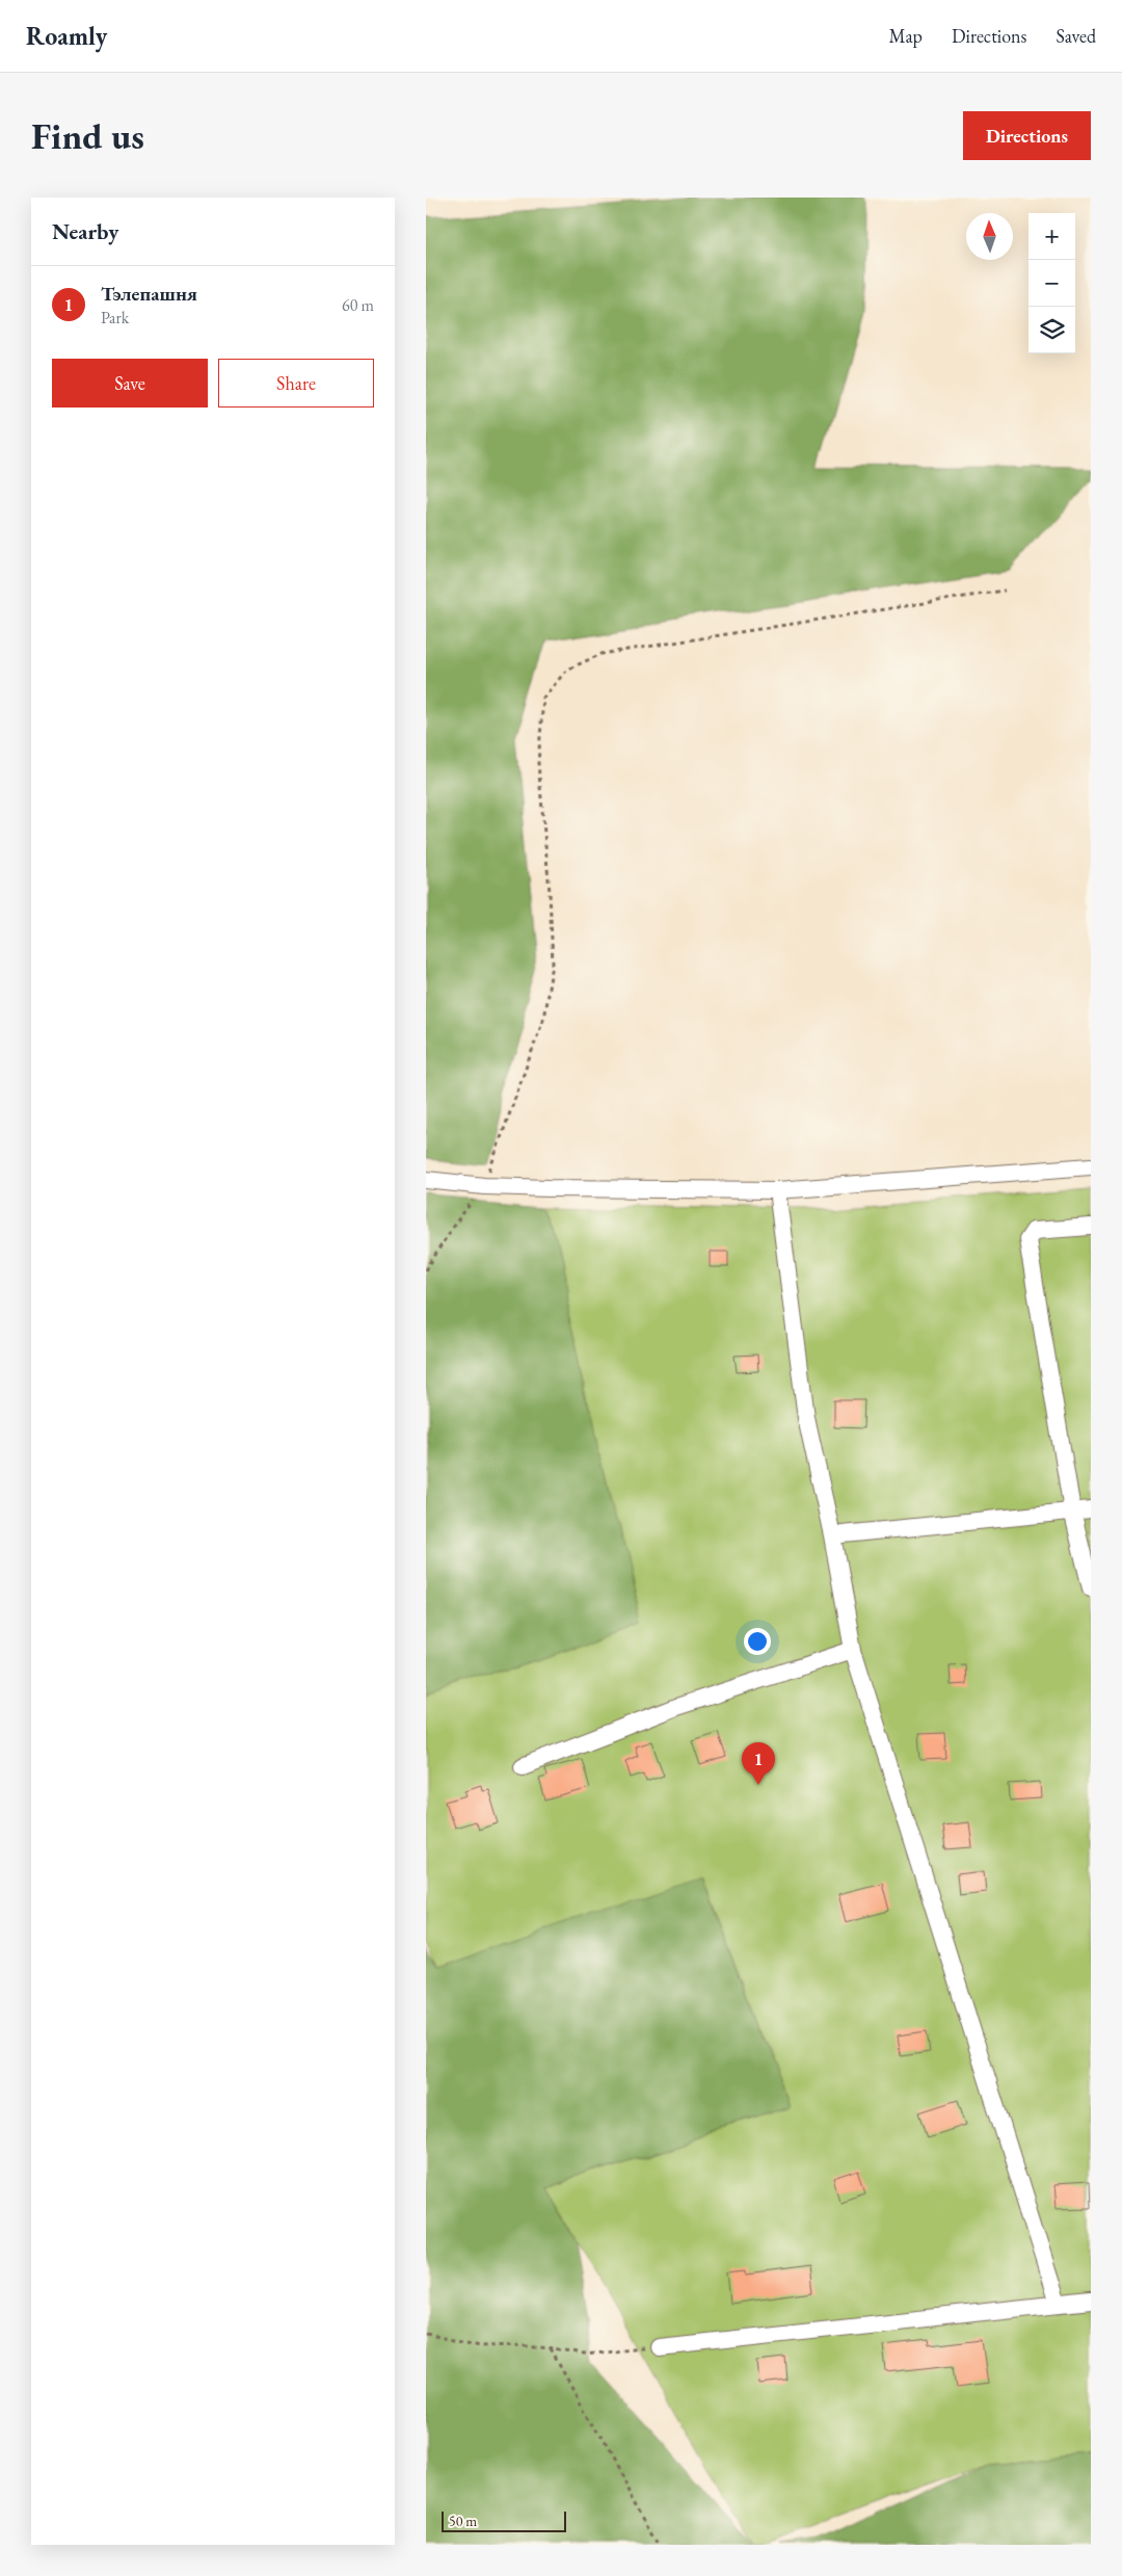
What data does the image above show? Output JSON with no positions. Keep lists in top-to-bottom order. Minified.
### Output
{"scale_bar":"50 m","north":"top","page":{"header":"Roamly","nav":["Map","Directions","Saved"],"buttons":["Directions",["Save","Share"]],"title":"Find us","heading":"Nearby","map_buttons":["+","−"],"list":[{"mark":"1","name":"Тэлепашня","note":"Park","value":"60 m"}],"pins":"1","scale":"50 m"}}
